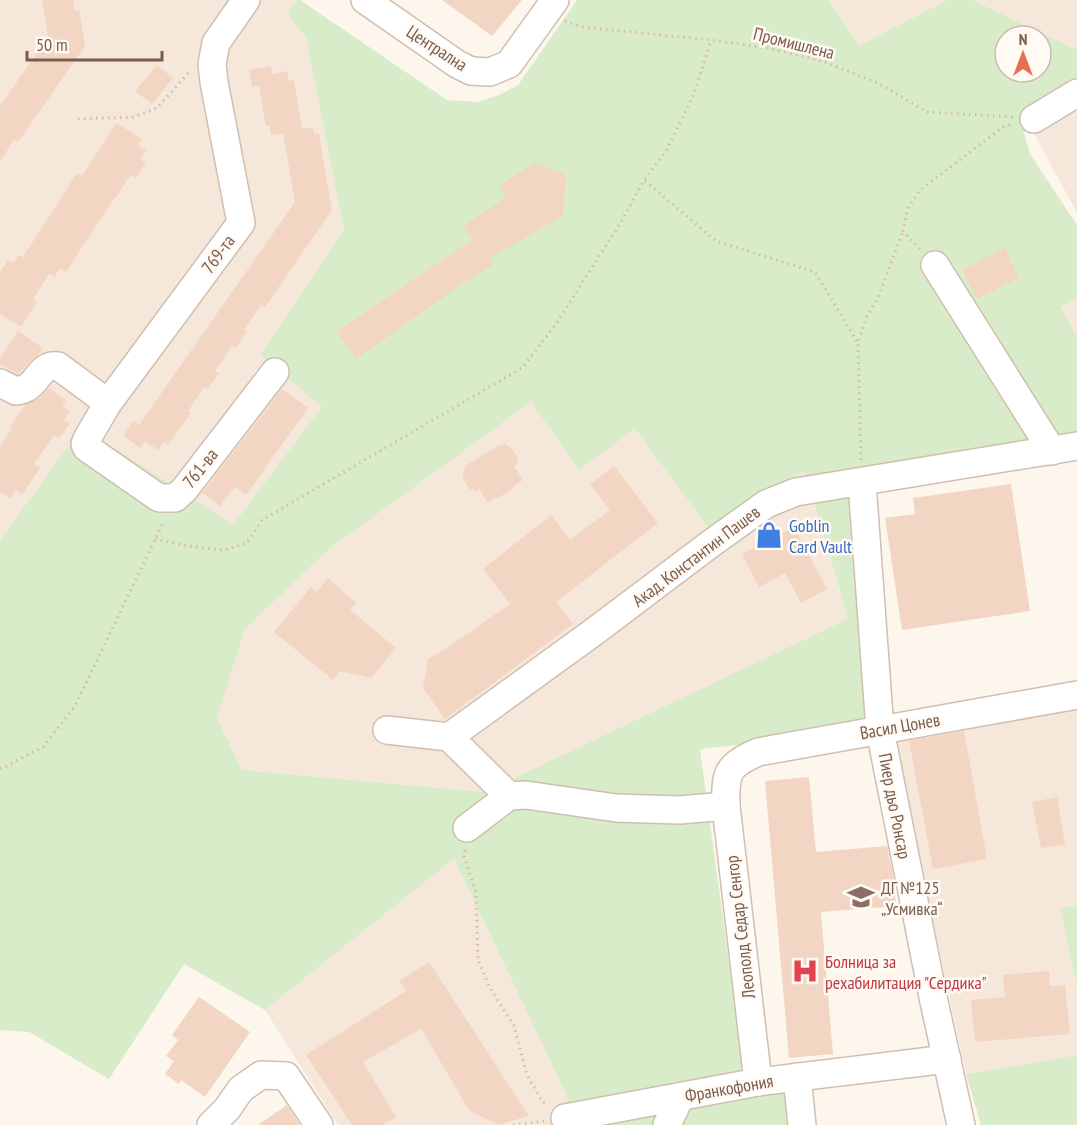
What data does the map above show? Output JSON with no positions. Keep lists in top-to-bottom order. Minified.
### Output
{"streets":{"street":["Централна","769-та","761-ва","Акад. Константин Пашев","Васил Цонев","Пиер дьо Ронсар","Леополд Седар Сенгор","Франкофония"],"path":["Промишлена"]},"crossings":[["769-та","761-ва"],["Акад. Константин Пашев","Пиер дьо Ронсар"],["Васил Цонев","Пиер дьо Ронсар"],["Васил Цонев","Леополд Седар Сенгор"],["Пиер дьо Ронсар","Франкофония"],["Леополд Седар Сенгор","Франкофония"]],"places":{"shop":["Goblin Card Vault"],"school or university":["ДГ №125 „Усмивка“"],"hospital":["Болница за рехабилитация \"Сердика\""]},"scale_bar":"50 m","north":"top"}
